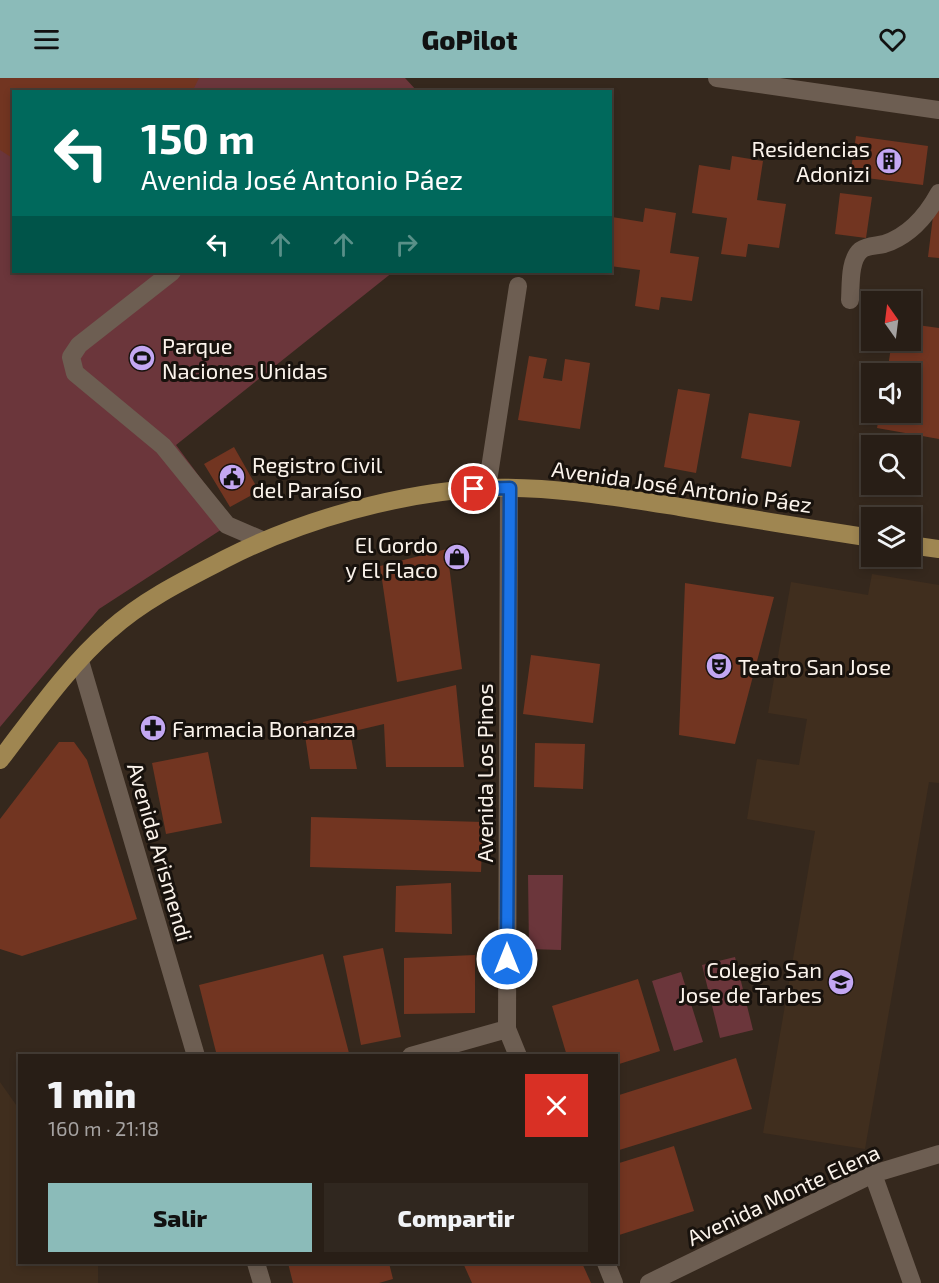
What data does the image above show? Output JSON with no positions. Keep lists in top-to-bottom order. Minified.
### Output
{"streets":{"main road":["Avenida José Antonio Páez"],"street":["Avenida Los Pinos","Avenida Arismendi","Avenida Monte Elena"]},"crossings":[["Avenida José Antonio Páez","Avenida Los Pinos"],["Avenida José Antonio Páez","Avenida Arismendi"]],"places":{"building":["Residencias Adonizi"],"sports":["Parque Naciones Unidas"],"public building":["Registro Civil del Paraíso"],"shop":["El Gordo y El Flaco"],"theatre":["Teatro San Jose"],"pharmacy":["Farmacia Bonanza"],"school or university":["Colegio San Jose de Tarbes"]},"north":"top","page":{"header":"GoPilot","turn":["150 m","Avenida José Antonio Páez"],"heading":["1 min","160 m · 21:18"],"buttons":["Salir","Compartir"]}}
